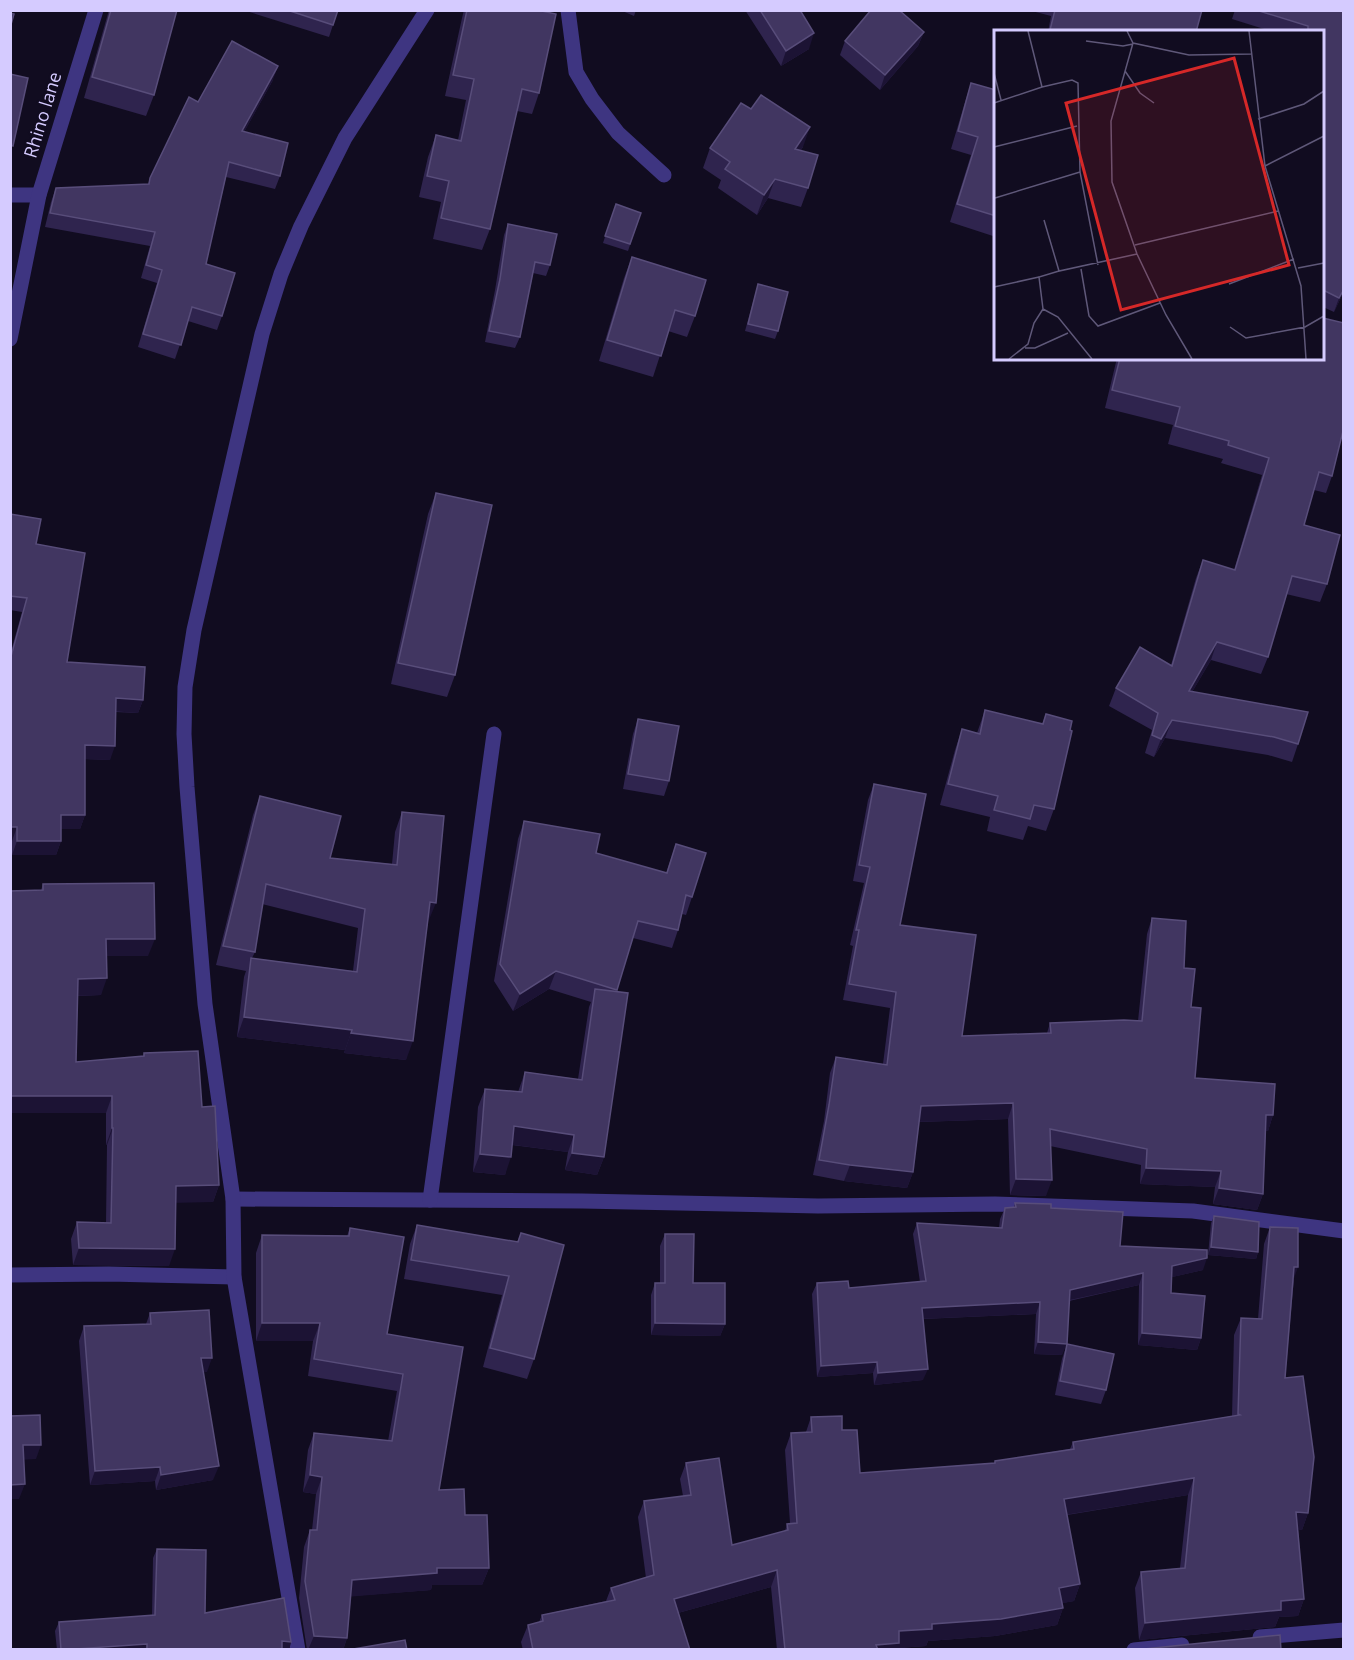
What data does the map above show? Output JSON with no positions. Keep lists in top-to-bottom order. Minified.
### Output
{"streets":{"street":["Rhino lane"]}}
